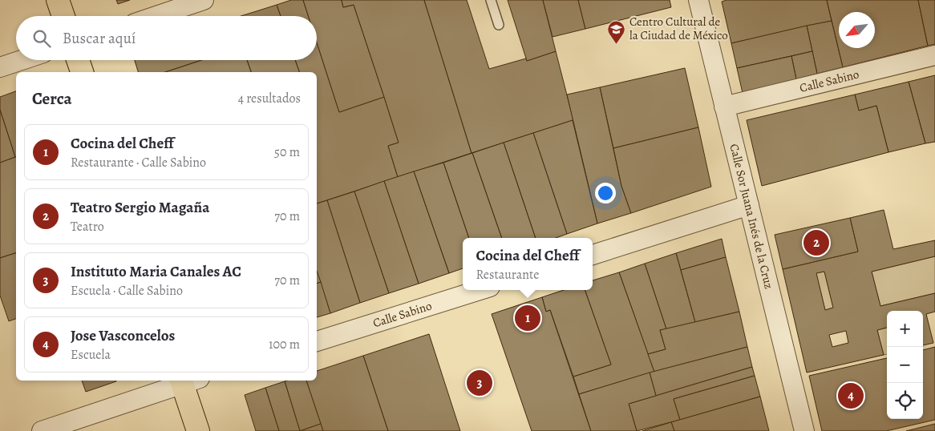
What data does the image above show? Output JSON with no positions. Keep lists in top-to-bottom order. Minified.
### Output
{"streets":{"street":["Calle Sabino","Calle Sor Juana Inés de la Cruz"]},"crossings":[["Calle Sabino","Calle Sor Juana Inés de la Cruz"]],"places":{"school or university":["Centro Cultural de la Ciudad de México"]},"north":"bottom left","page":{"search":"Buscar aquí","heading":["Cerca","4 resultados"],"list":[{"mark":"1","name":"Cocina del Cheff","note":"Restaurante · Calle Sabino","value":"50 m"},{"mark":"2","name":"Teatro Sergio Magaña","note":"Teatro","value":"70 m"},{"mark":"3","name":"Instituto Maria Canales AC","note":"Escuela · Calle Sabino","value":"70 m"},{"mark":"4","name":"Jose Vasconcelos","note":"Escuela","value":"100 m"}],"pins":["2","1","3","4"],"popup":["Cocina del Cheff","Restaurante"],"map_buttons":["+","−"]}}
